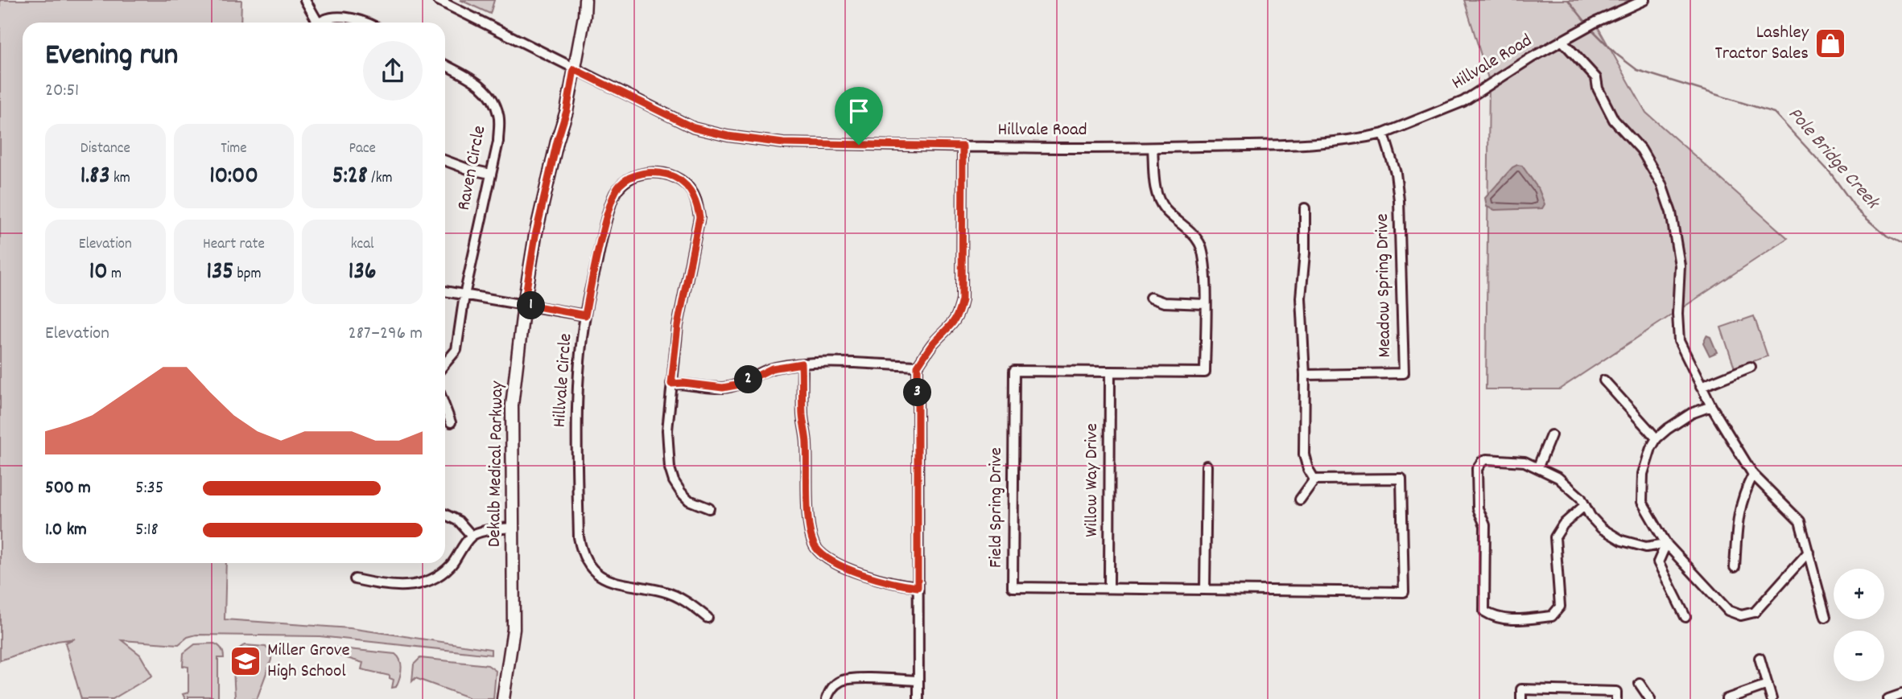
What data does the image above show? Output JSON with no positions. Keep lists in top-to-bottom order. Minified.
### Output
{"streets":{"main road":["Dekalb Medical Parkway"],"street":["Hillvale Road","Raven Circle","Meadow Spring Drive","Hillvale Circle","Willow Way Drive","Field Spring Drive"]},"crossings":[["Hillvale Road","Meadow Spring Drive"],["Hillvale Road","Dekalb Medical Parkway"],["Hillvale Road","Field Spring Drive"],["Willow Way Drive","Field Spring Drive"]],"water":["Pole Bridge Creek"],"places":{"shop":["Lashley Tractor Sales"],"school or university":["Miller Grove High School"]},"page":{"heading":["Evening run","20:51"],"stats":[["Distance","1.83 km"],["Time","10:00"],["Pace","5:28 /km"],["Elevation","10 m"],["Heart rate","135 bpm"],["kcal","136"]],"pins":["1","2","3"],"chart":["Elevation","287–296 m"],"list":[{"name":"500 m","note":"5:35"},{"name":"1.0 km","note":"5:18"}],"map_buttons":["+","−"]}}
